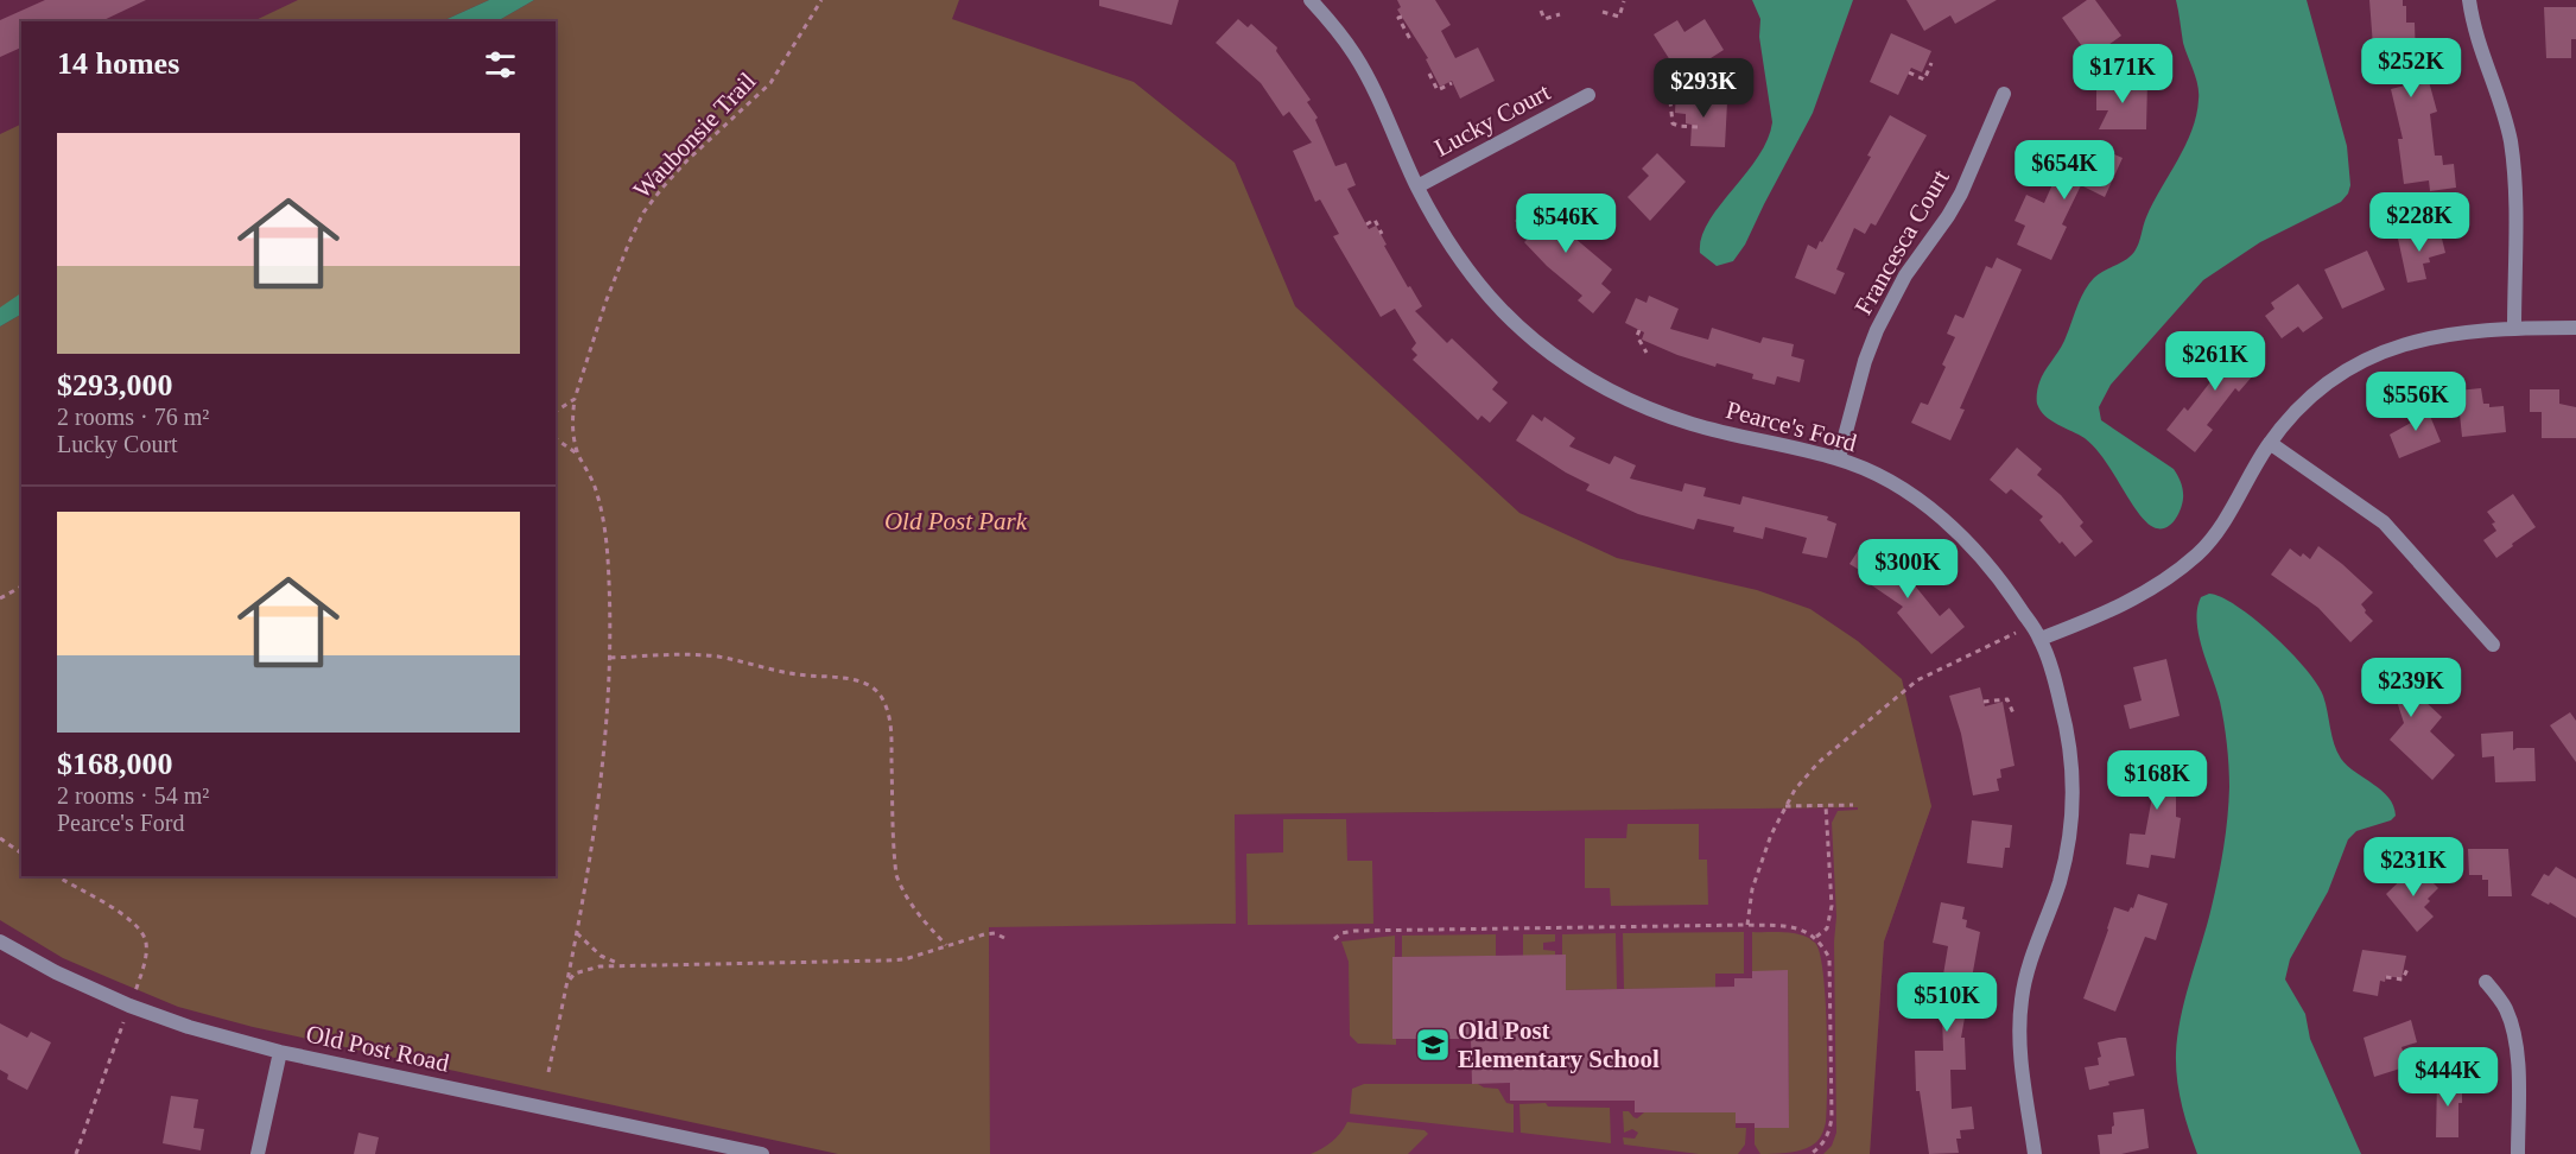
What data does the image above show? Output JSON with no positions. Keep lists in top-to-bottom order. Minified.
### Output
{"streets":{"street":["Lucky Court","Francesca Court","Pearce's Ford","Old Post Road"],"path":["Waubonsie Trail"]},"crossings":[["Lucky Court","Pearce's Ford"],["Francesca Court","Pearce's Ford"]],"parks":["Old Post Park"],"places":{"school or university":["Old Post Elementary School"]},"page":{"heading":"14 homes","price":["$252K","$171K","$293K","$654K","$228K","$546K","$261K","$556K","$300K","$239K","$168K","$231K","$510K","$444K"],"list":[{"name":"$293,000","note":"2 rooms · 76 m² · Lucky Court"},{"name":"$168,000","note":"2 rooms · 54 m² · Pearce's Ford"}]}}
